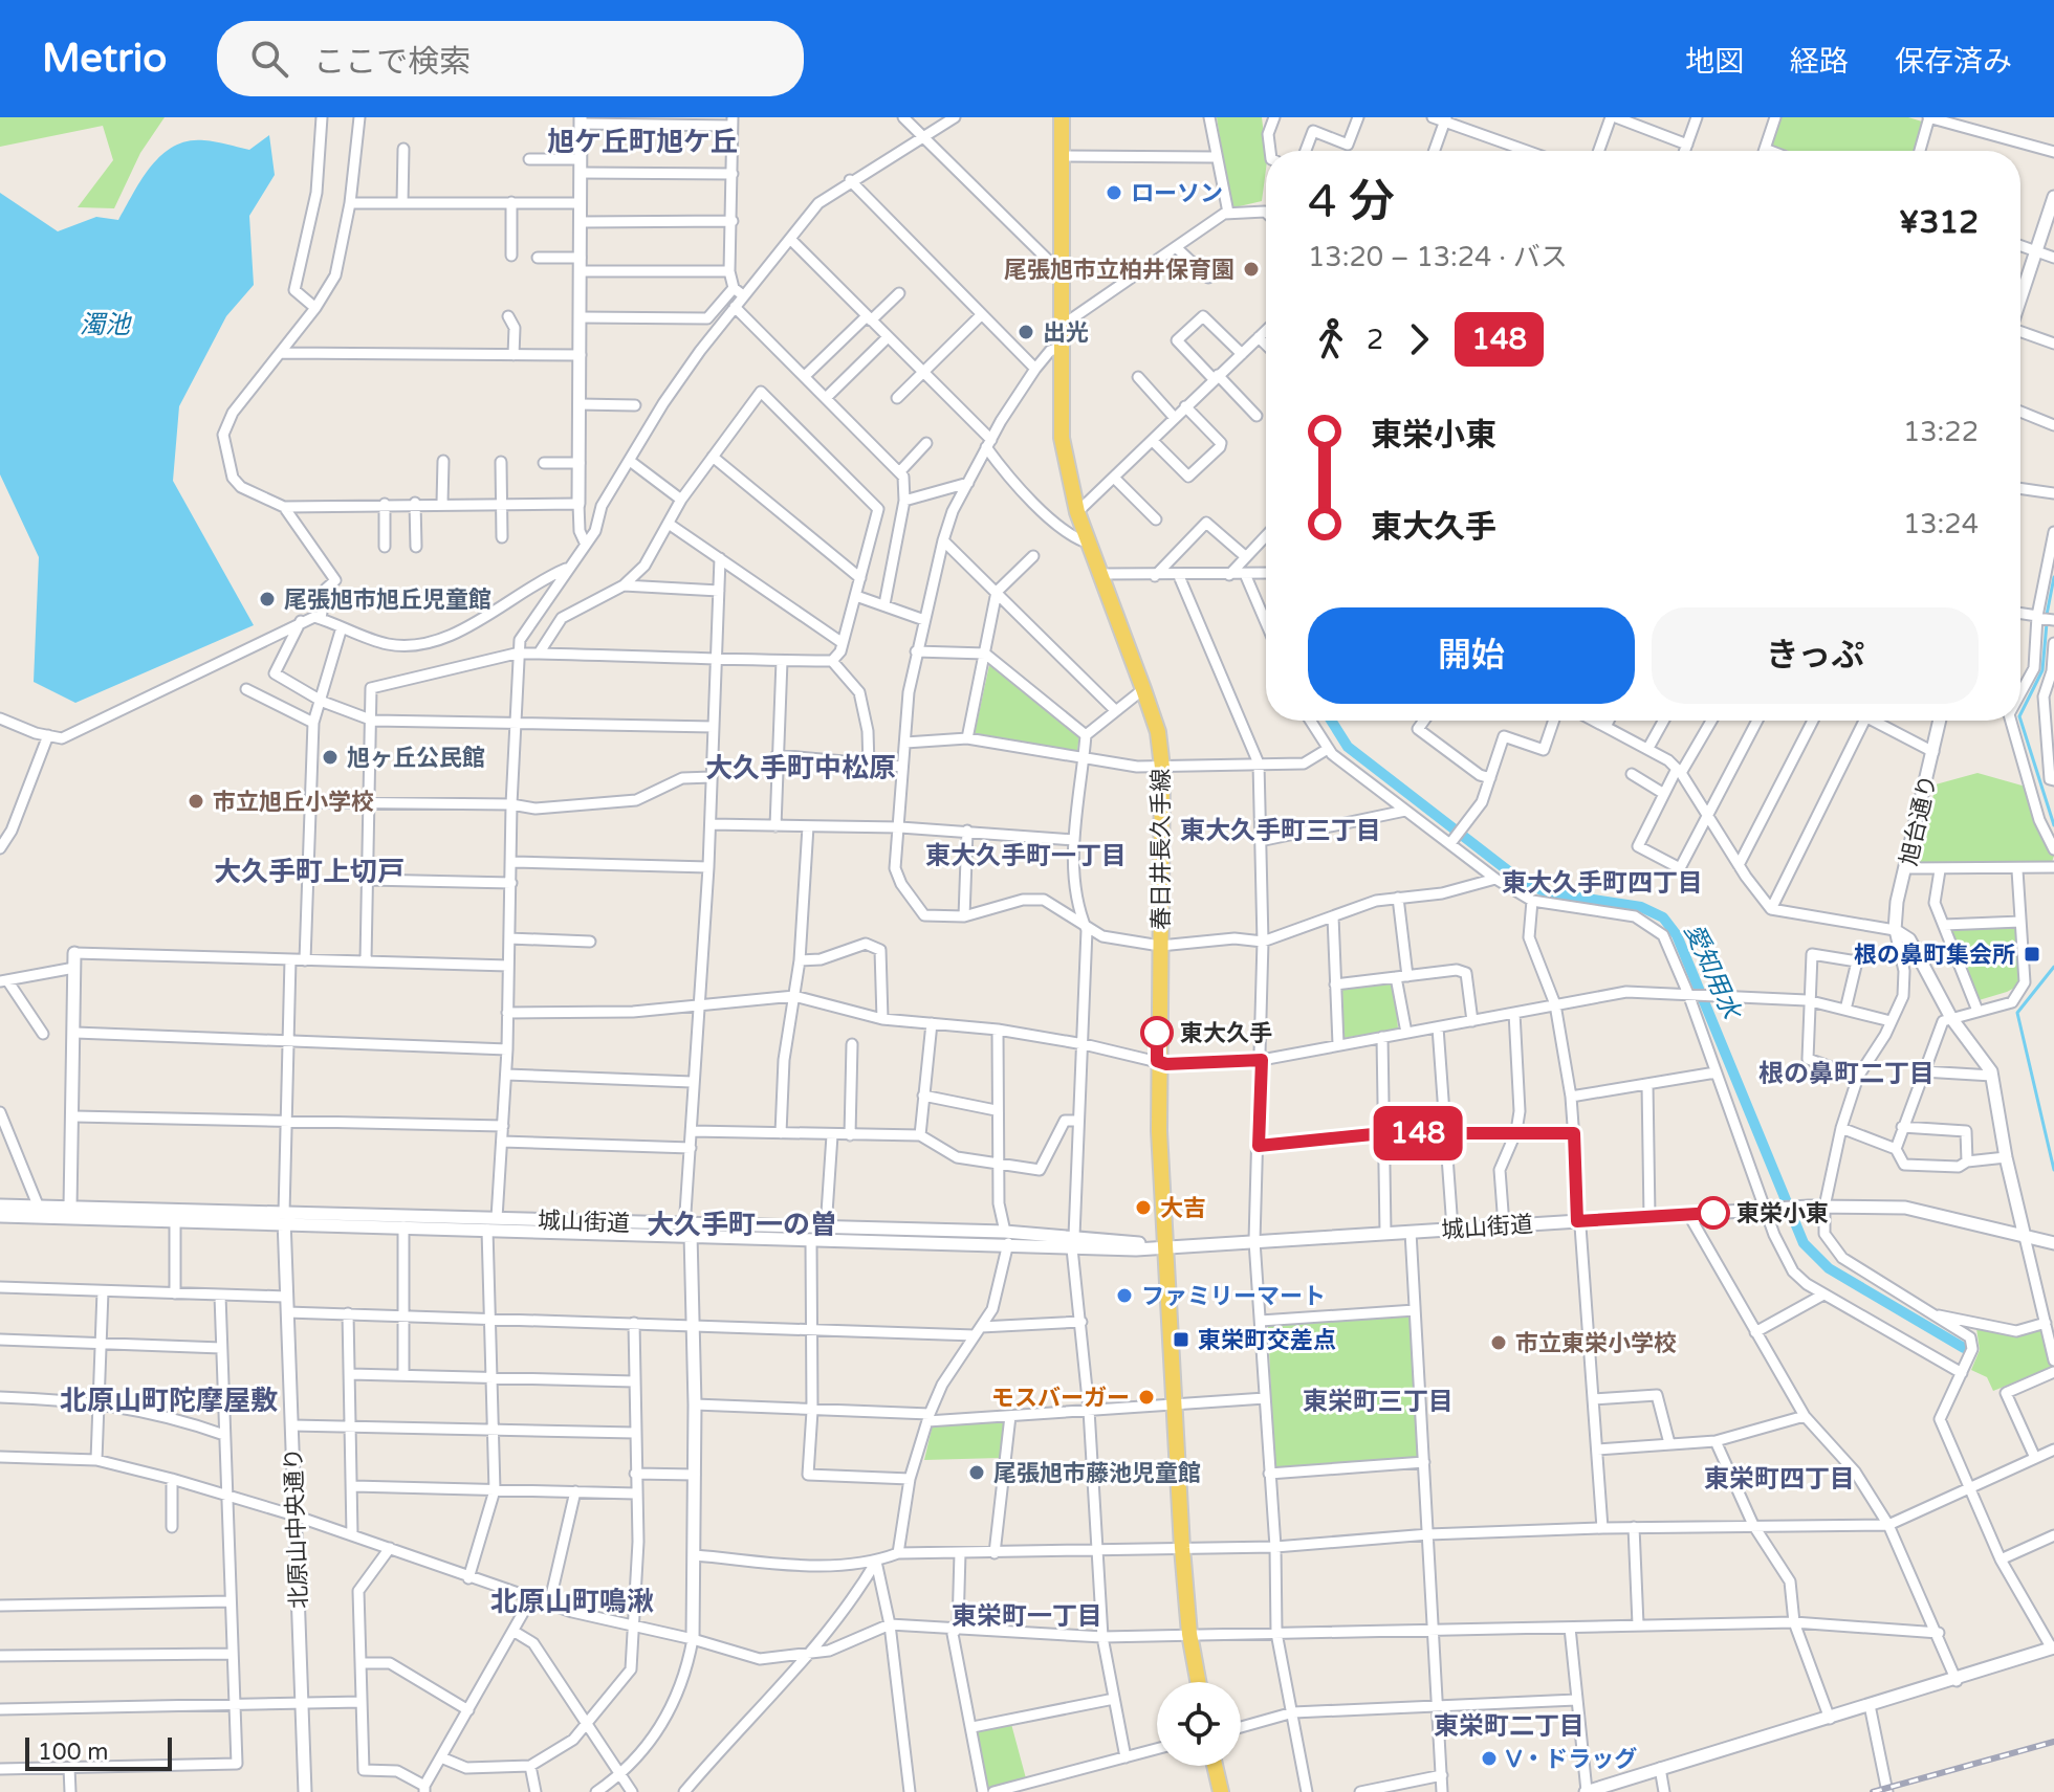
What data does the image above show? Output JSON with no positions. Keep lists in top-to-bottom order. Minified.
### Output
{"streets":{"main road":["春日井長久手線"],"street":["旭台通り","城山街道","北原山中央通り"]},"crossings":[["春日井長久手線","城山街道"],["城山街道","北原山中央通り"]],"districts":["旭ケ丘町旭ケ丘","大久手町中松原","東大久手町三丁目","東大久手町一丁目","大久手町上切戸","東大久手町四丁目","根の鼻町二丁目","大久手町一の曽","北原山町陀摩屋敷","東栄町三丁目","東栄町四丁目","北原山町鳴湫","東栄町一丁目","東栄町二丁目"],"water":["濁池","愛知用水"],"places":{"other":["ローソン","尾張旭市立柏井保育園","出光","尾張旭市旭丘児童館","旭ヶ丘公民館","市立旭丘小学校","東大久手","大吉","東栄小東","ファミリーマート","市立東栄小学校","モスバーガー","尾張旭市藤池児童館","V・ドラッグ"],"transit":["根の鼻町集会所","東栄町交差点"]},"lines":["bus line 148"],"scale_bar":"100 m","page":{"header":"Metrio","search":"ここで検索","nav":["地図","経路","保存済み"],"on_map":"148","heading":["4 分","13:20 – 13:24 · バス","¥312"],"legs":["2","148"],"list":[{"name":"東栄小東","value":"13:22"},{"name":"東大久手","value":"13:24"}],"buttons":["開始","きっぷ"],"scale":"100 m"}}
